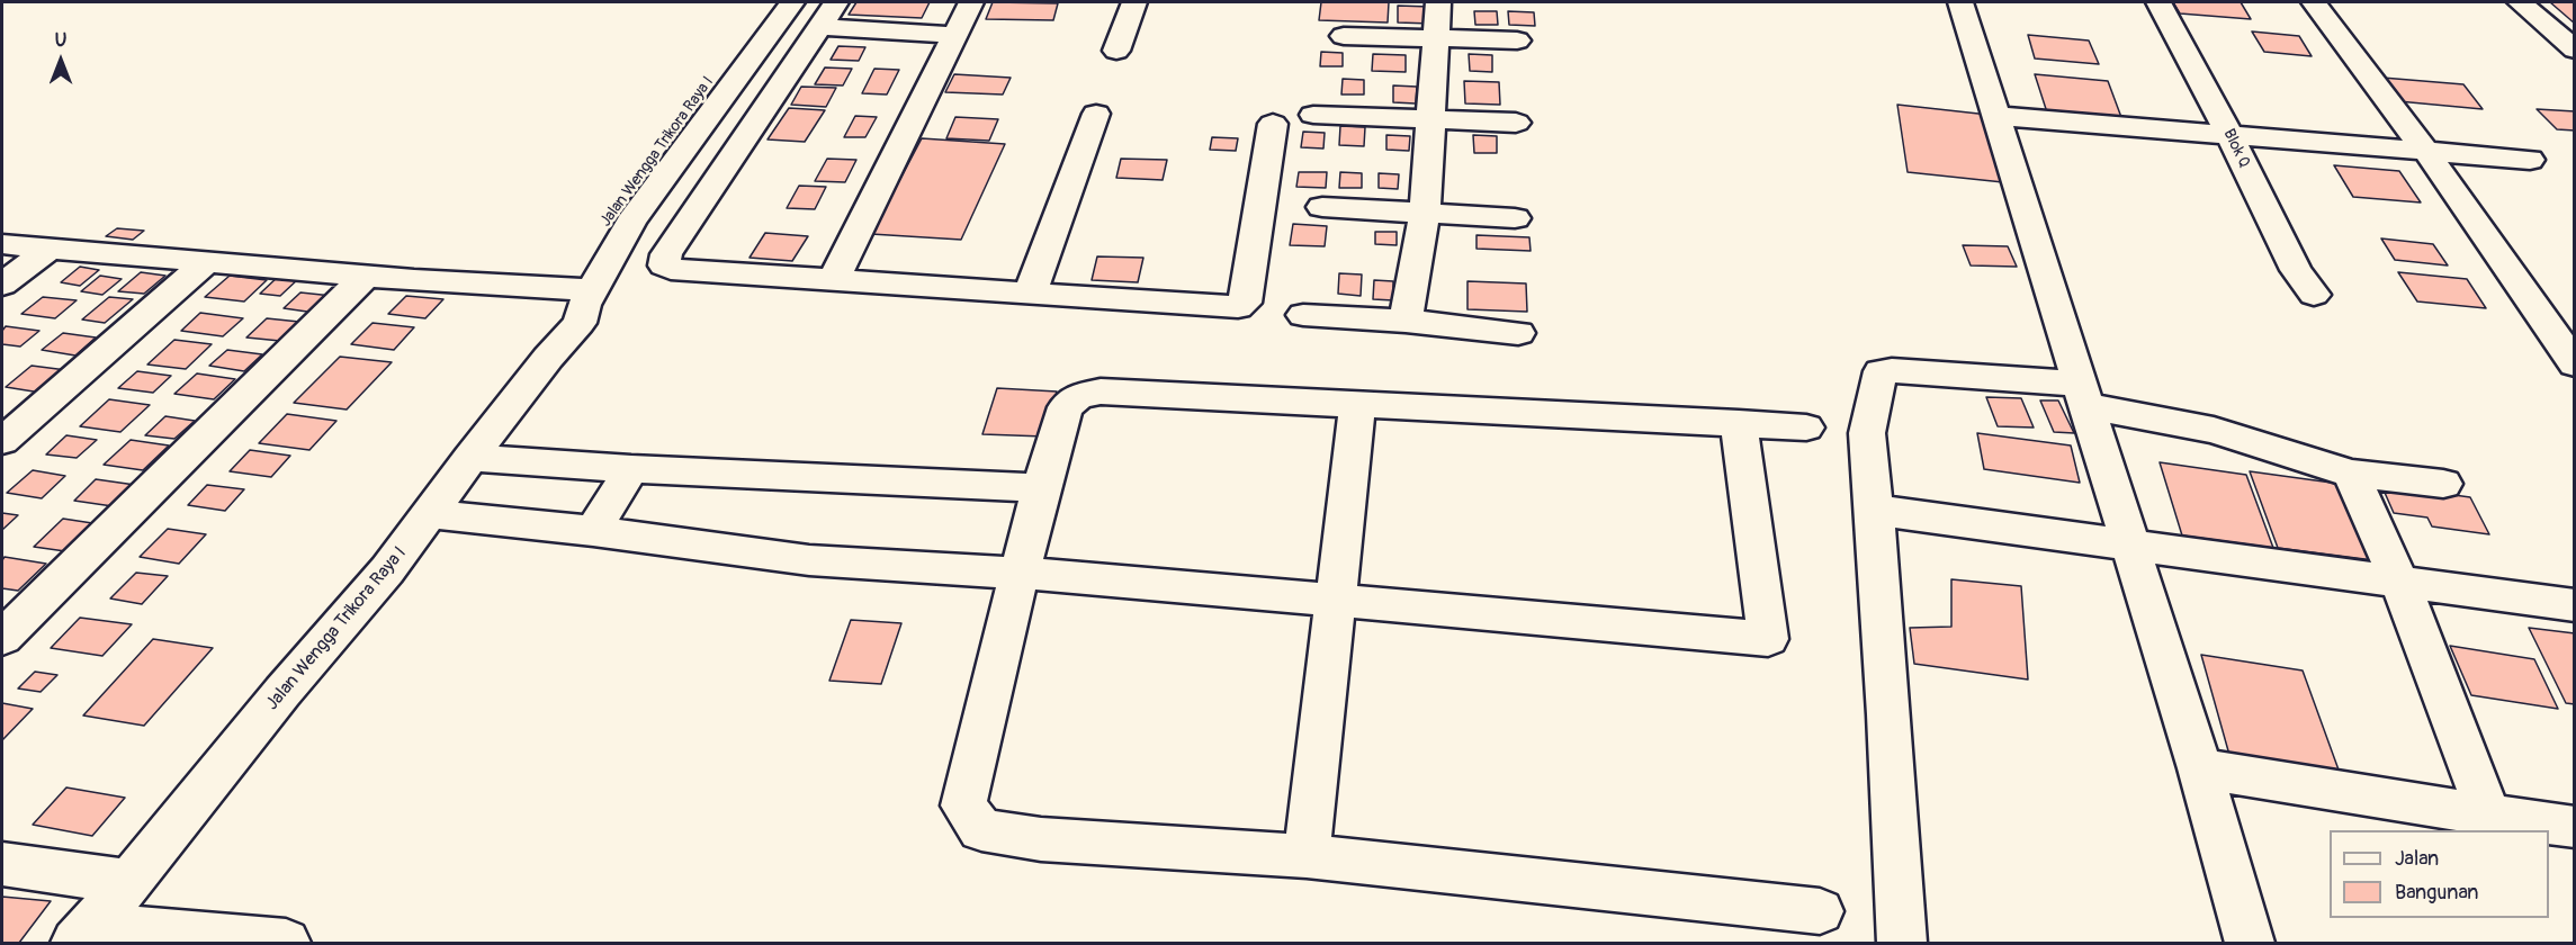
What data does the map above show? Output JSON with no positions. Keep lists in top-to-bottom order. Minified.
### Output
{"streets":{"street":["Blok Q","Jalan Wengga Trikora Raya I"]},"legend":["Jalan","Bangunan"],"north":"top"}
